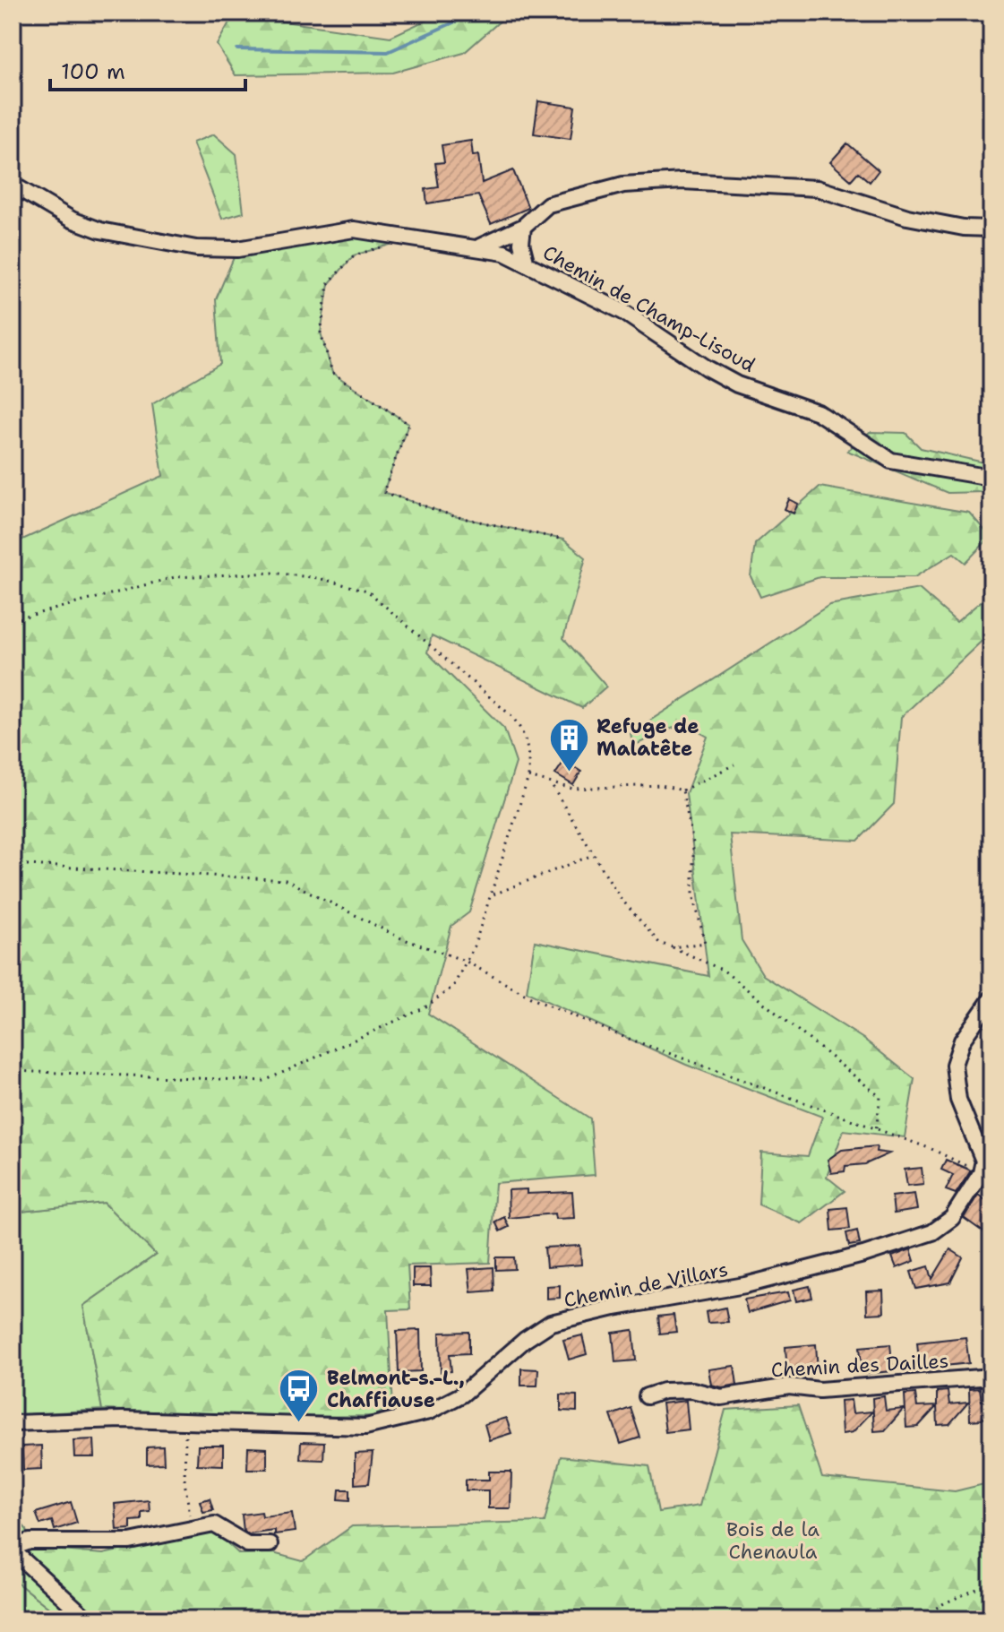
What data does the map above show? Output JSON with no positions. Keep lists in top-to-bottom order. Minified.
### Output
{"streets":{"street":["Chemin de Champ-Lisoud","Chemin de Villars","Chemin des Dailles"]},"parks":["Bois de la Chenaula"],"places":{"building":["Refuge de Malatête"],"bus stop":["Belmont-s.-L., Chaffiause"]},"scale_bar":"100 m"}
